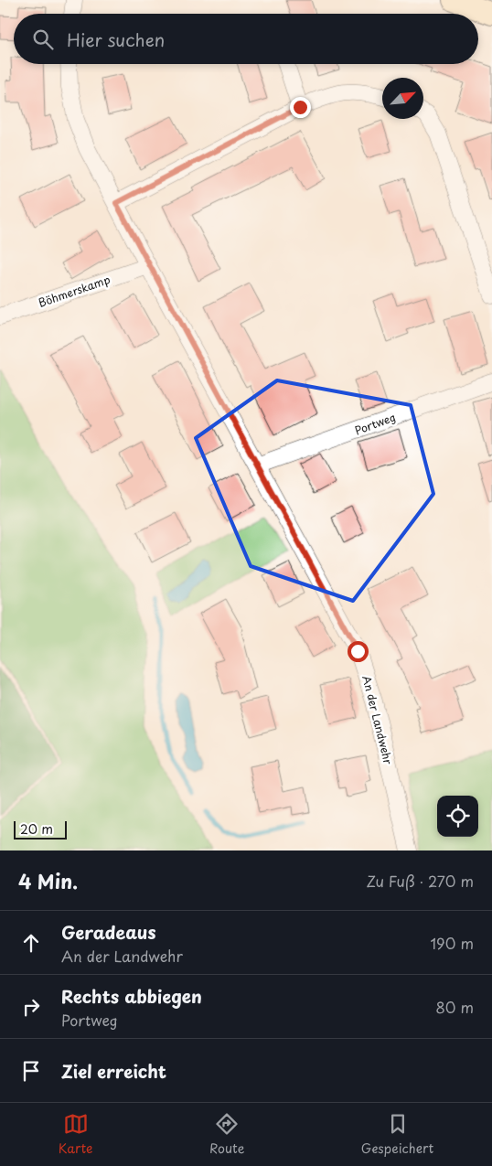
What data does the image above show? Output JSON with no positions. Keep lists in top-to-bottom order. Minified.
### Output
{"streets":{"street":["Böhmerskamp","Portweg","An der Landwehr"]},"crossings":[["Böhmerskamp","An der Landwehr"],["Portweg","An der Landwehr"]],"scale_bar":"20 m","north":"top right","page":{"search":"Hier suchen","scale":"20 m","heading":["4 Min.","Zu Fuß · 270 m"],"list":[["Geradeaus","An der Landwehr","190 m"],["Rechts abbiegen","Portweg","80 m"],"Ziel erreicht"],"nav":["Karte","Route","Gespeichert"]}}
